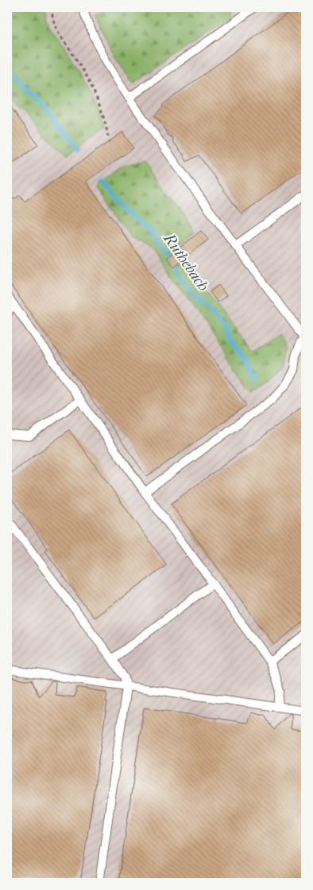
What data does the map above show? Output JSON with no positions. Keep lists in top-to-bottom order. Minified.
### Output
{"water":["Ruthebach"]}
